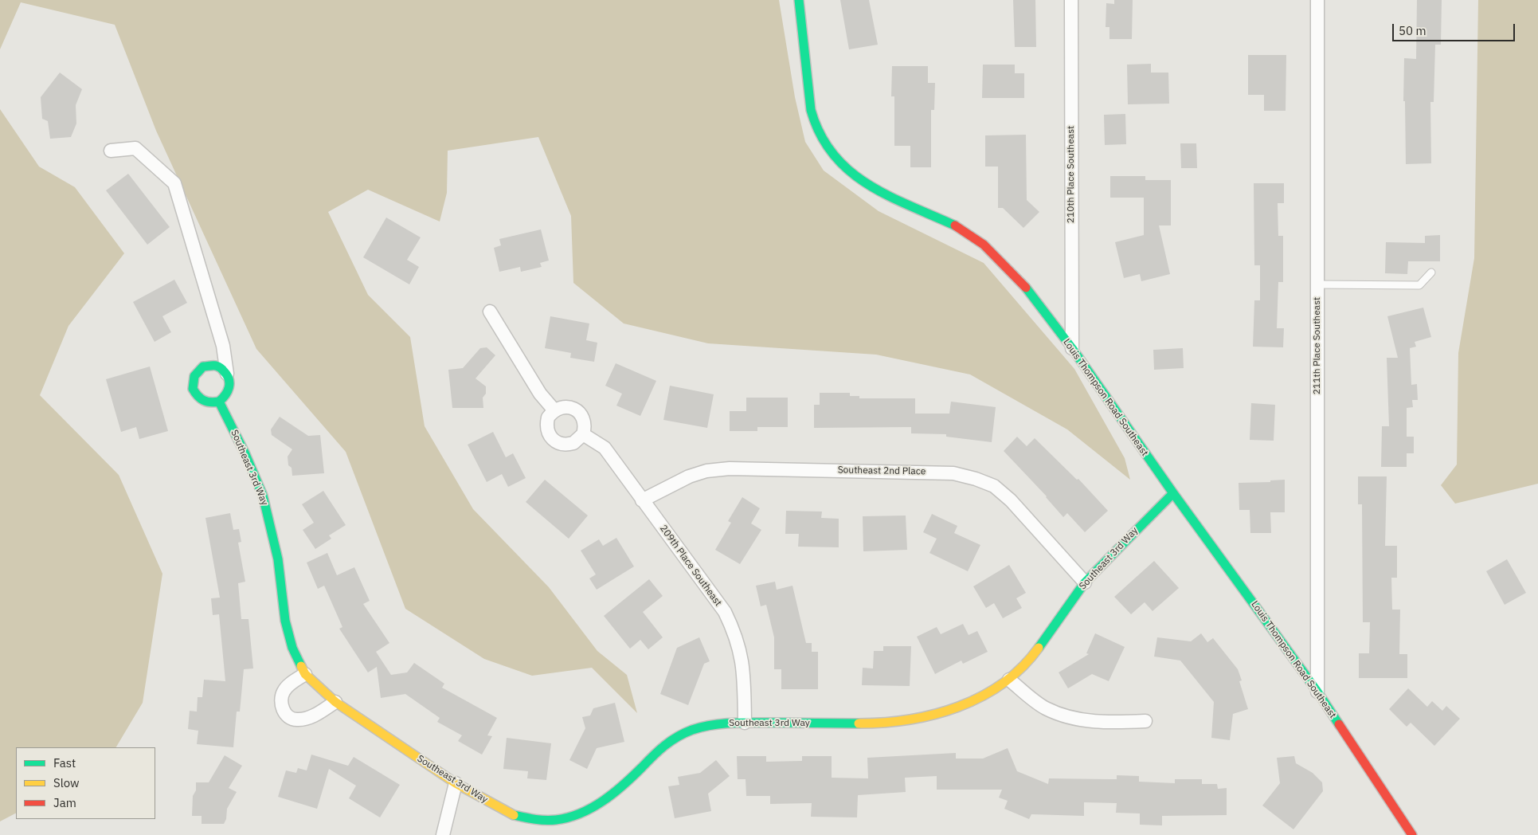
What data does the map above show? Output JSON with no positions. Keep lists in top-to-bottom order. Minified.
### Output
{"streets":{"street":["210th Place Southeast","211th Place Southeast","Louis Thompson Road Southeast","Southeast 3rd Way","Southeast 2nd Place","209th Place Southeast"]},"crossings":[["210th Place Southeast","Louis Thompson Road Southeast"],["211th Place Southeast","Louis Thompson Road Southeast"],["Louis Thompson Road Southeast","Southeast 3rd Way"],["Southeast 3rd Way","Southeast 2nd Place"],["Southeast 3rd Way","209th Place Southeast"],["Southeast 2nd Place","209th Place Southeast"]],"legend":["Fast","Slow","Jam"],"scale_bar":"50 m"}
